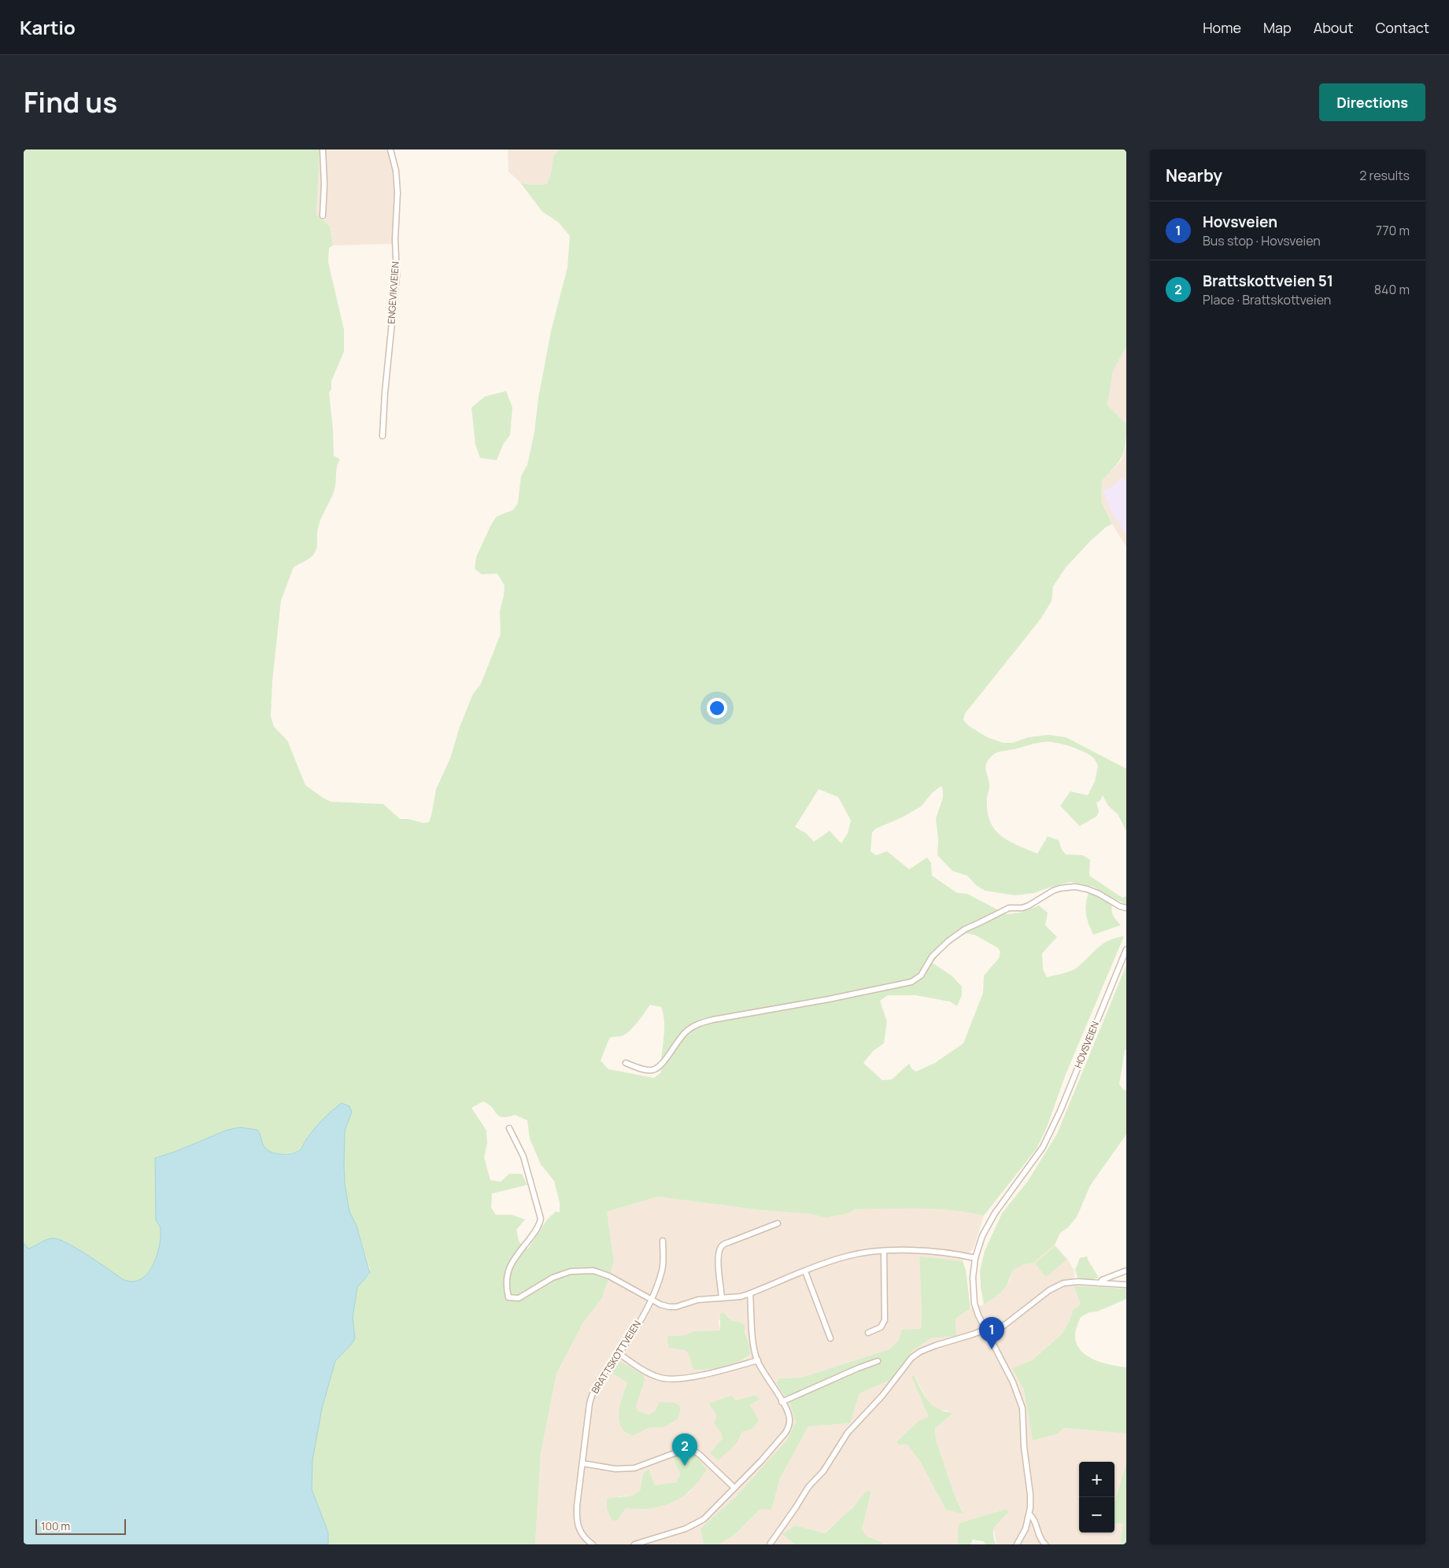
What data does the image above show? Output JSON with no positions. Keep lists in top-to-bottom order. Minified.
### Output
{"streets":{"street":["ENGEVIKVEIEN","HOVSVEIEN","BRATTSKOTTVEIEN"]},"scale_bar":"100 m","page":{"header":"Kartio","nav":["Home","Map","About","Contact"],"title":"Find us","buttons":"Directions","heading":["Nearby","2 results"],"list":[{"mark":"1","name":"Hovsveien","note":"Bus stop · Hovsveien","value":"770 m"},{"mark":"2","name":"Brattskottveien 51","note":"Place · Brattskottveien","value":"840 m"}],"pins":["1","2"],"map_buttons":["+","−"],"scale":"100 m"}}
